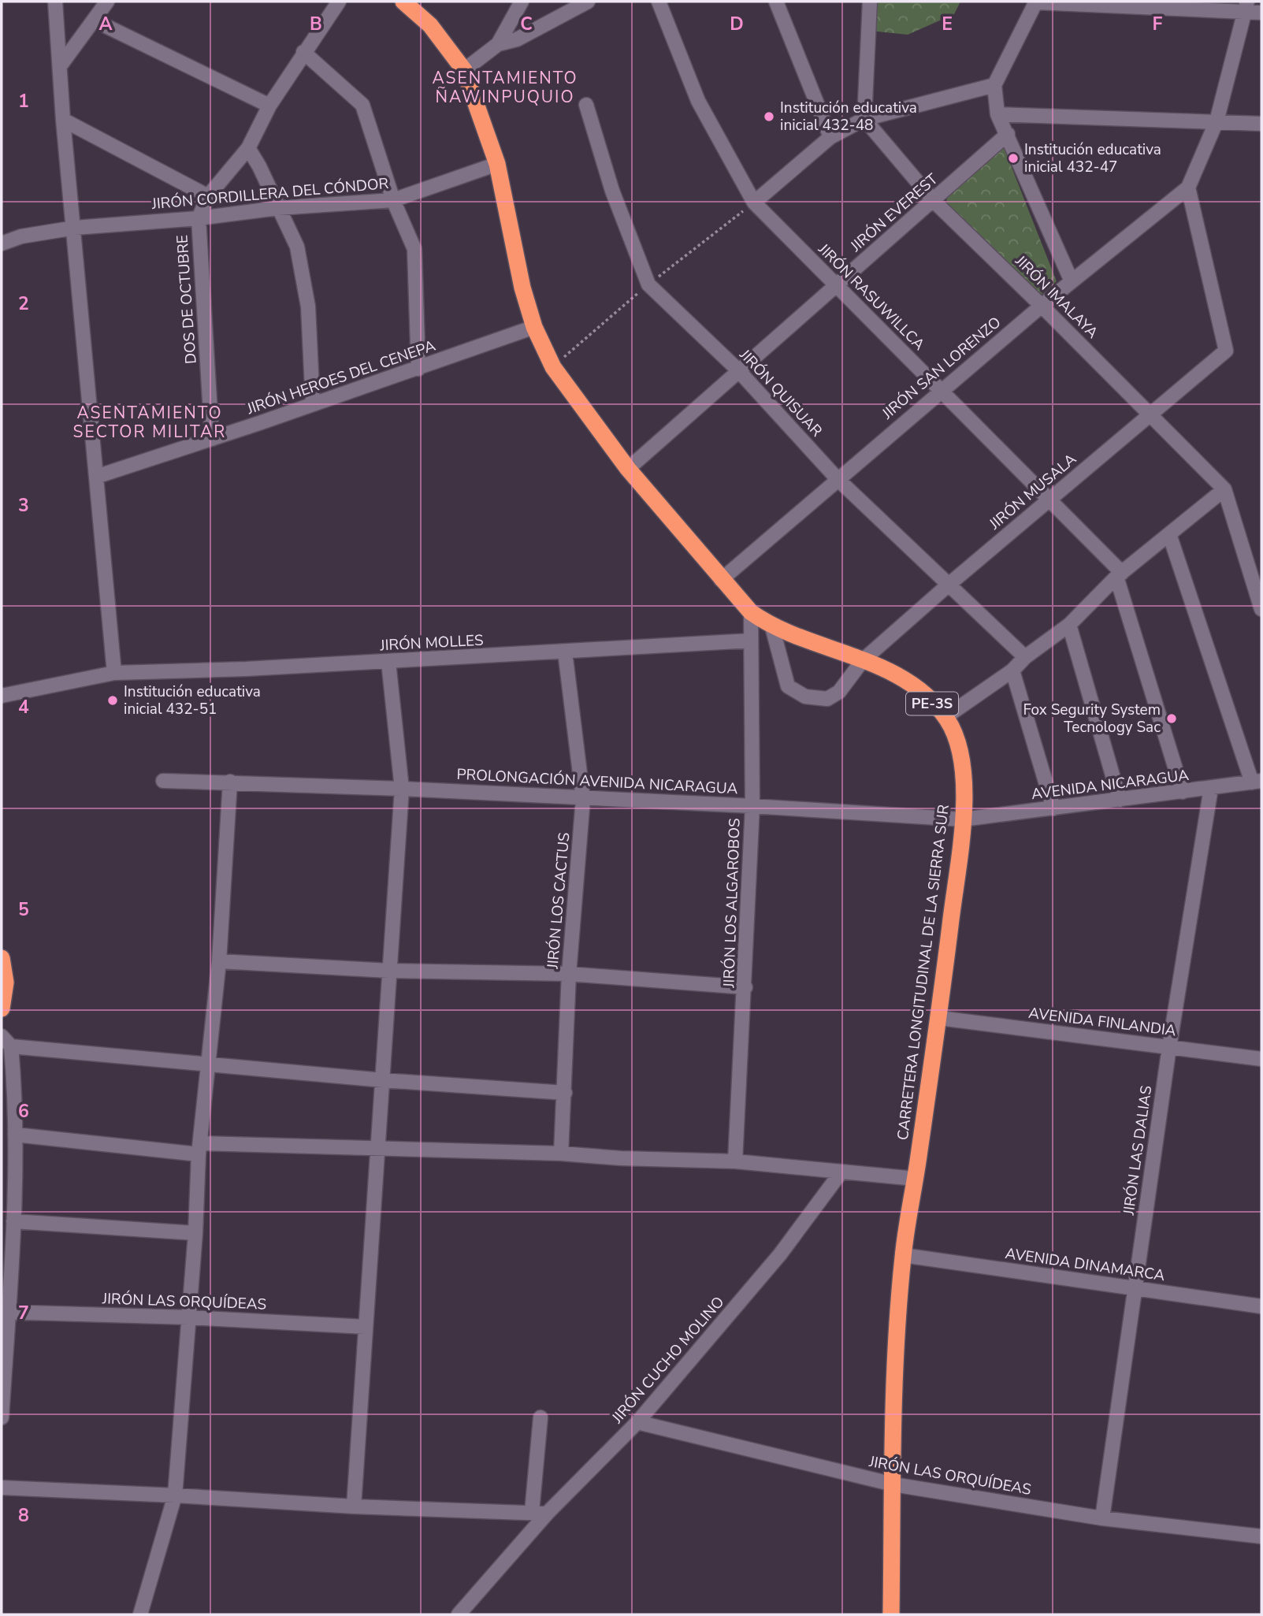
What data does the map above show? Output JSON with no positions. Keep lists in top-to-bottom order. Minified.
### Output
{"streets":{"highway":["PE-3S","CARRETERA LONGITUDINAL DE LA SIERRA SUR"],"street":["JIRÓN CORDILLERA DEL CÓNDOR","JIRÓN EVEREST","JIRÓN RASUWILLCA","JIRÓN IMALAYA","DOS DE OCTUBRE","JIRÓN SAN LORENZO","JIRÓN HEROES DEL CENEPA","JIRÓN QUISUAR","JIRÓN MUSALA","JIRÓN MOLLES","PROLONGACIÓN AVENIDA NICARAGUA","AVENIDA NICARAGUA","JIRÓN LOS CACTUS","JIRÓN LOS ALGAROBOS","AVENIDA FINLANDIA","JIRÓN LAS DALIAS","AVENIDA DINAMARCA","JIRÓN LAS ORQUÍDEAS","JIRÓN CUCHO MOLINO"]},"crossings":[["JIRÓN CORDILLERA DEL CÓNDOR","DOS DE OCTUBRE"],["JIRÓN CORDILLERA DEL CÓNDOR","CARRETERA LONGITUDINAL DE LA SIERRA SUR"],["JIRÓN EVEREST","JIRÓN RASUWILLCA"],["JIRÓN EVEREST","JIRÓN IMALAYA"],["JIRÓN EVEREST","JIRÓN QUISUAR"],["JIRÓN EVEREST","CARRETERA LONGITUDINAL DE LA SIERRA SUR"],["JIRÓN RASUWILLCA","JIRÓN SAN LORENZO"],["JIRÓN RASUWILLCA","JIRÓN MUSALA"],["JIRÓN IMALAYA","JIRÓN SAN LORENZO"],["JIRÓN IMALAYA","JIRÓN MUSALA"],["DOS DE OCTUBRE","JIRÓN HEROES DEL CENEPA"],["JIRÓN SAN LORENZO","JIRÓN QUISUAR"],["JIRÓN SAN LORENZO","JIRÓN MUSALA"],["JIRÓN SAN LORENZO","CARRETERA LONGITUDINAL DE LA SIERRA SUR"],["JIRÓN HEROES DEL CENEPA","CARRETERA LONGITUDINAL DE LA SIERRA SUR"],["JIRÓN QUISUAR","JIRÓN MUSALA"],["JIRÓN MUSALA","CARRETERA LONGITUDINAL DE LA SIERRA SUR"],["JIRÓN MOLLES","JIRÓN LOS CACTUS"],["JIRÓN MOLLES","JIRÓN LOS ALGAROBOS"],["PROLONGACIÓN AVENIDA NICARAGUA","AVENIDA NICARAGUA"],["PROLONGACIÓN AVENIDA NICARAGUA","JIRÓN LOS CACTUS"],["PROLONGACIÓN AVENIDA NICARAGUA","JIRÓN LOS ALGAROBOS"],["PROLONGACIÓN AVENIDA NICARAGUA","CARRETERA LONGITUDINAL DE LA SIERRA SUR"],["AVENIDA NICARAGUA","CARRETERA LONGITUDINAL DE LA SIERRA SUR"],["AVENIDA NICARAGUA","JIRÓN LAS DALIAS"],["JIRÓN LOS ALGAROBOS","CARRETERA LONGITUDINAL DE LA SIERRA SUR"],["CARRETERA LONGITUDINAL DE LA SIERRA SUR","AVENIDA FINLANDIA"],["CARRETERA LONGITUDINAL DE LA SIERRA SUR","AVENIDA DINAMARCA"],["CARRETERA LONGITUDINAL DE LA SIERRA SUR","JIRÓN LAS ORQUÍDEAS"],["AVENIDA FINLANDIA","JIRÓN LAS DALIAS"],["JIRÓN LAS DALIAS","AVENIDA DINAMARCA"],["JIRÓN LAS DALIAS","JIRÓN LAS ORQUÍDEAS"],["JIRÓN LAS ORQUÍDEAS","JIRÓN CUCHO MOLINO"]],"districts":["ASENTAMIENTO ÑAWINPUQUIO","ASENTAMIENTO SECTOR MILITAR"],"places":["Institución educativa inicial 432-48","Institución educativa inicial 432-47","Institución educativa inicial 432-51","Fox Segurity System Tecnology Sac"],"grid":{"columns":["A","B","C","D","E","F"],"rows":["1","2","3","4","5","6","7","8"]}}
